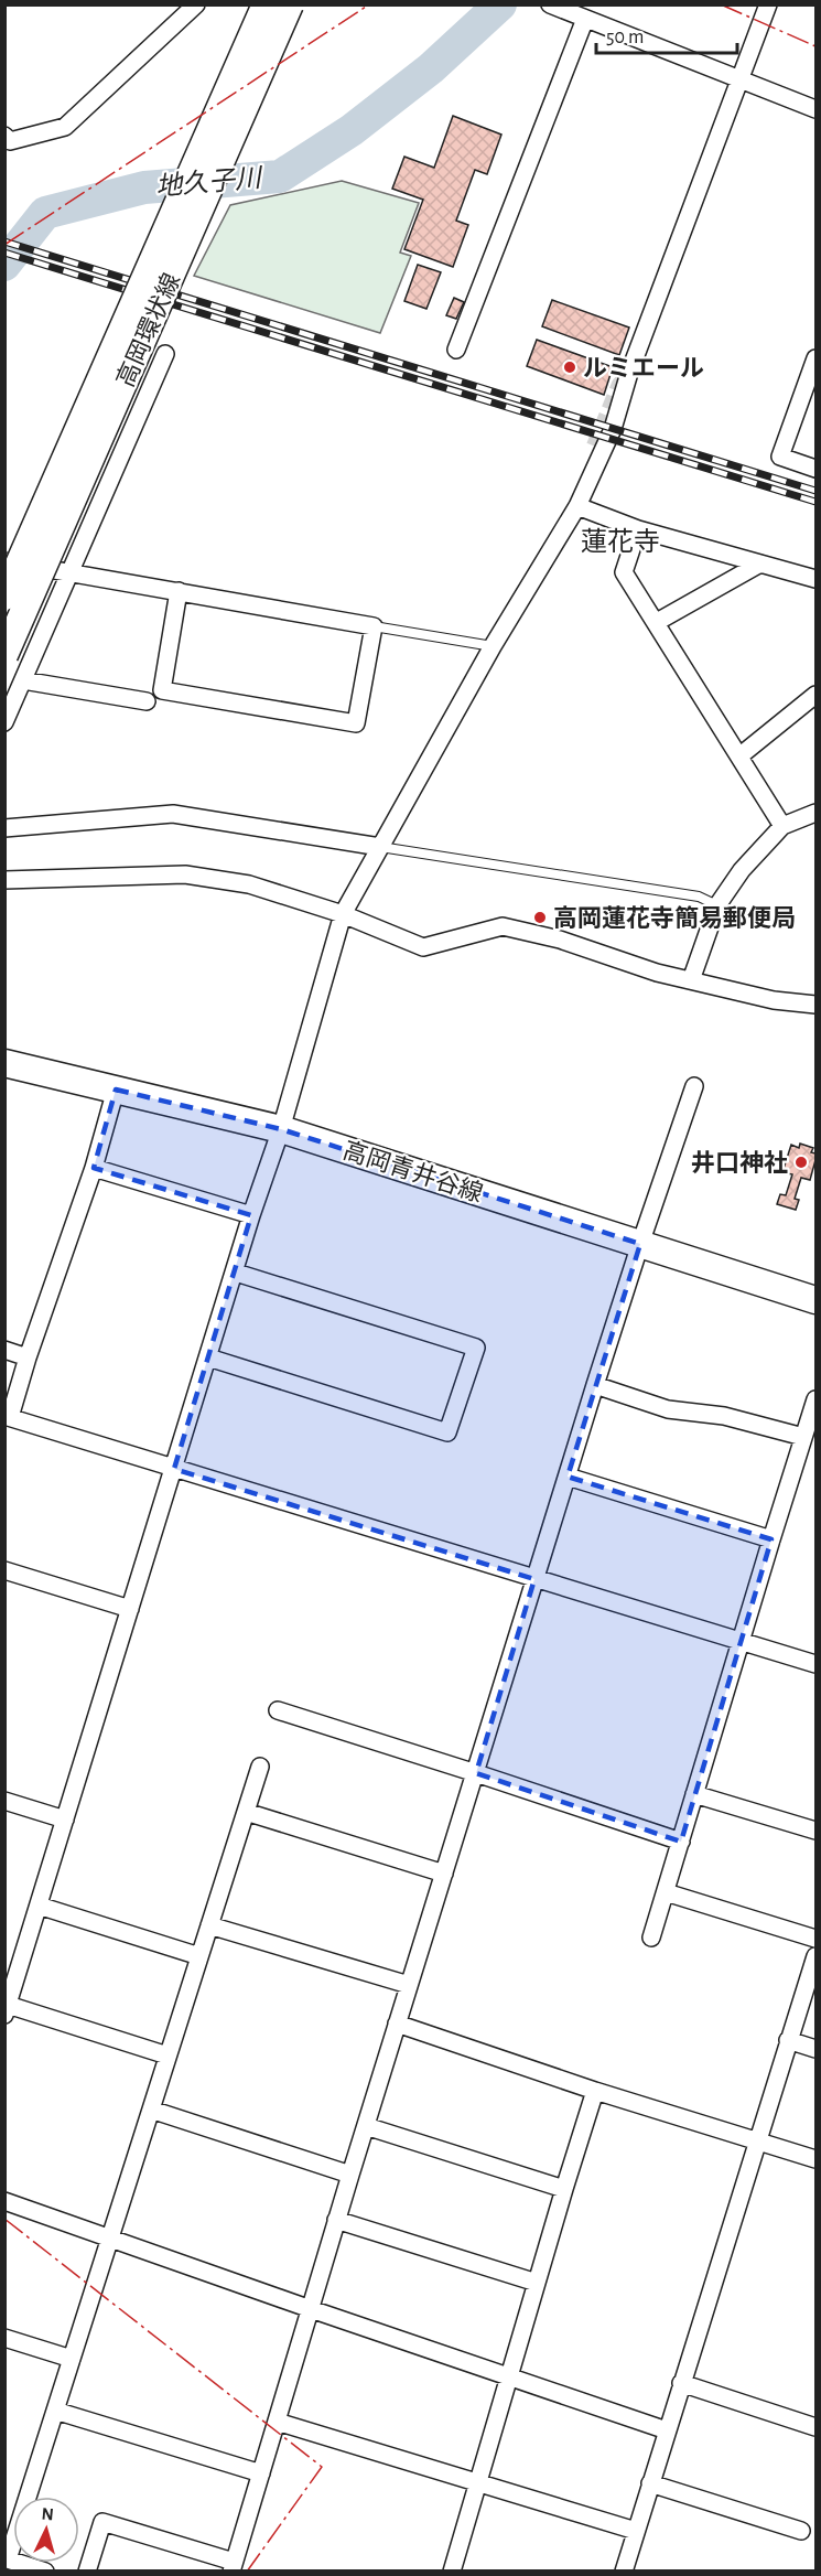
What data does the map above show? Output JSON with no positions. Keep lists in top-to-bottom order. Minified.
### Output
{"streets":{"main road":["高岡環状線","高岡青井谷線"]},"districts":["蓮花寺"],"water":["地久子川"],"places":["ルミエール","高岡蓮花寺簡易郵便局","井口神社"],"scale_bar":"50 m","north":"top"}
